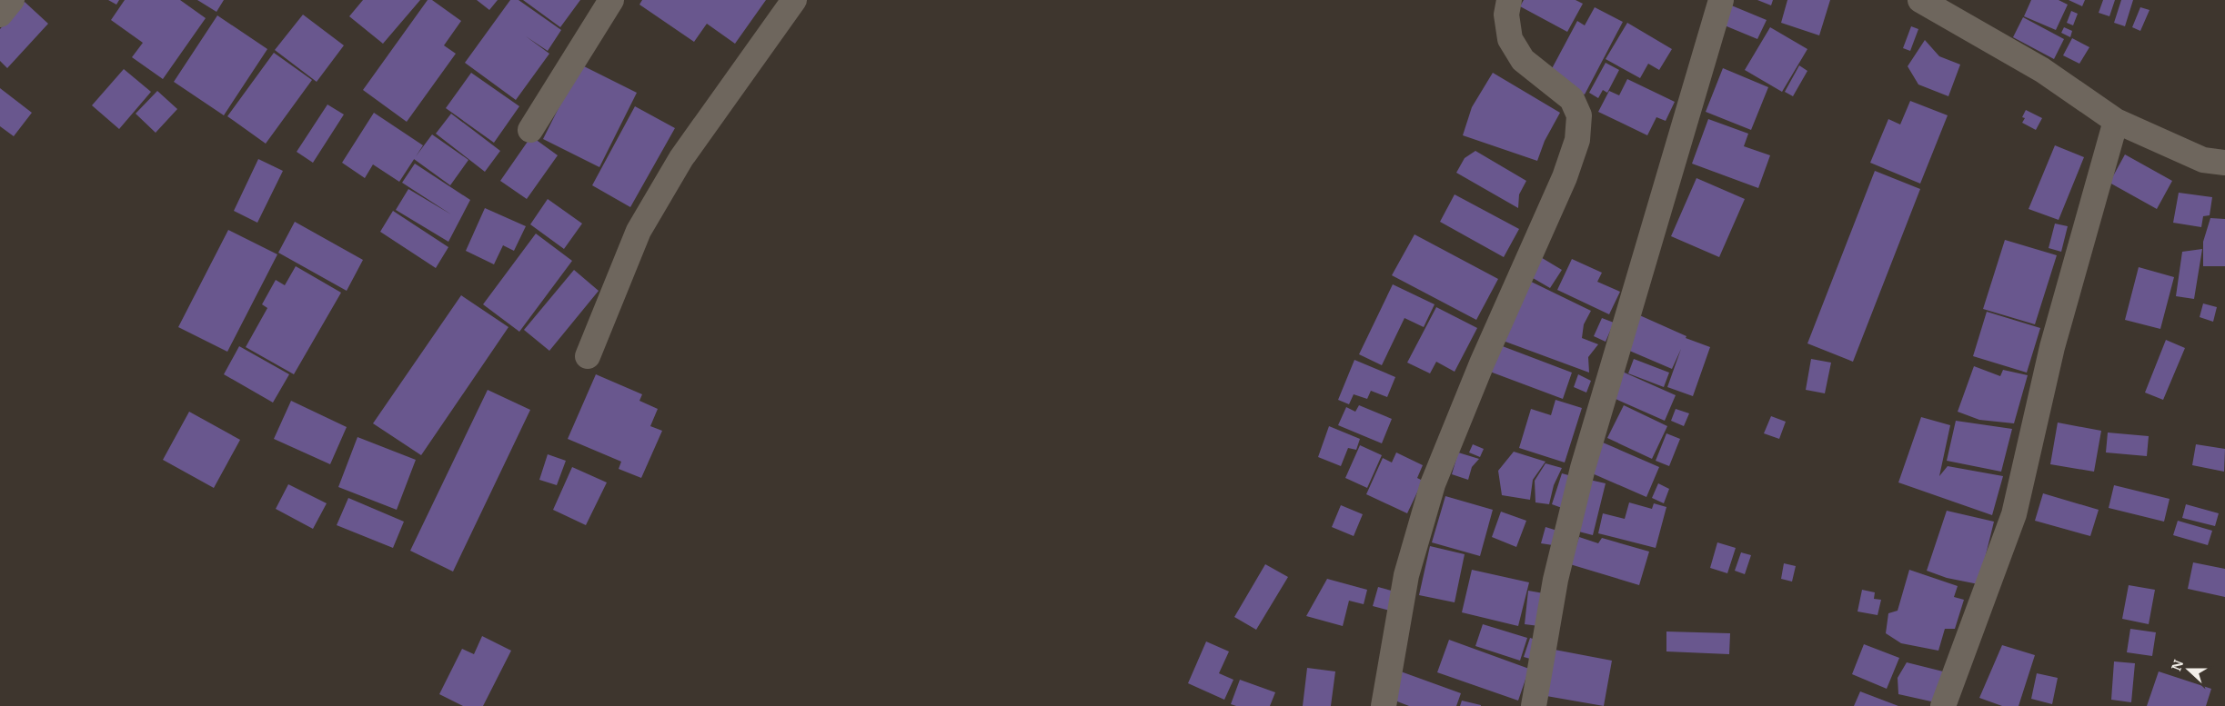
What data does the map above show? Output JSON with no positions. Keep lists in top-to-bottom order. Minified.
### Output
{"north":"left"}
